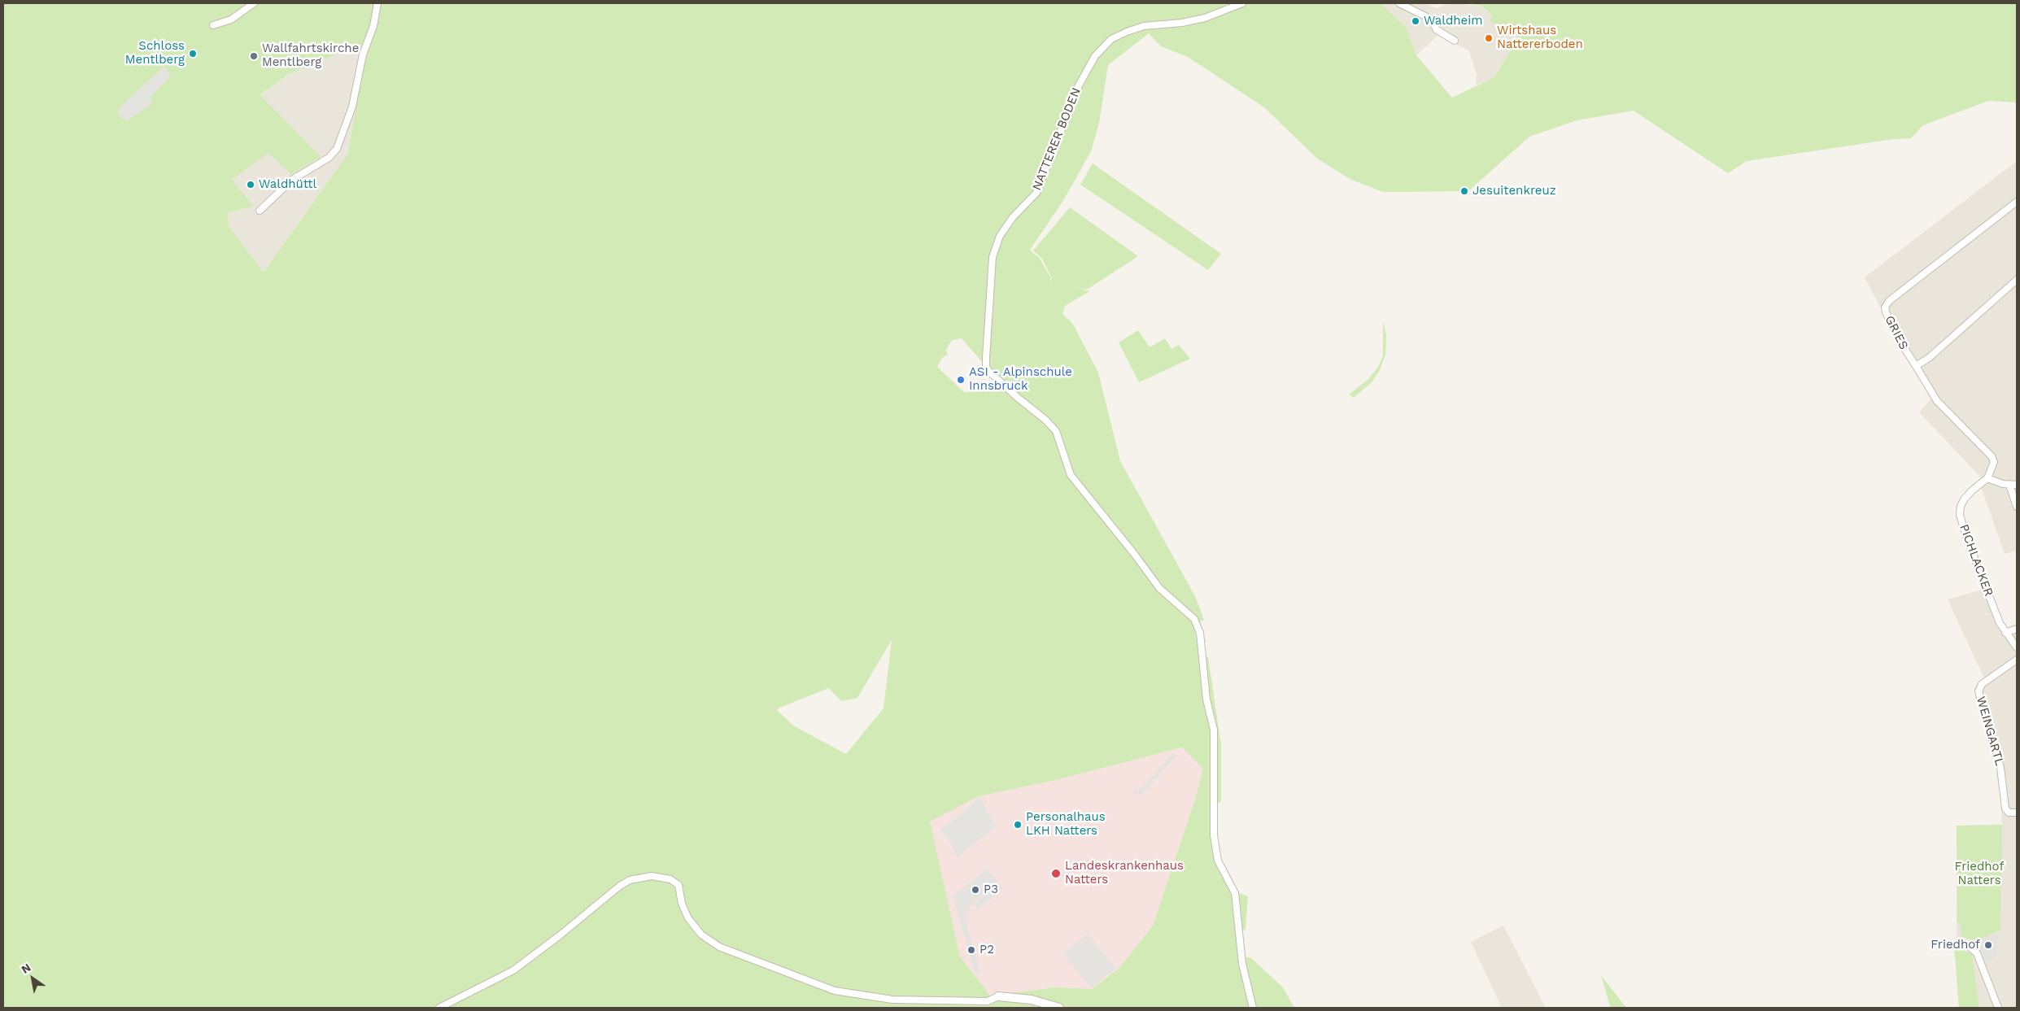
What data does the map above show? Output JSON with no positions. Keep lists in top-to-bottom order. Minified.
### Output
{"streets":{"street":["NATTERER BODEN","GRIES","PICHLACKER","WEINGARTL"]},"parks":["Friedhof Natters"],"places":["Waldheim","Wirtshaus Nattererboden","Schloss Mentlberg","Wallfahrtskirche Mentlberg","Waldhüttl","Jesuitenkreuz","ASI - Alpinschule Innsbruck","Personalhaus LKH Natters","Landeskrankenhaus Natters","P3","Friedhof","P2"],"north":"top left"}
